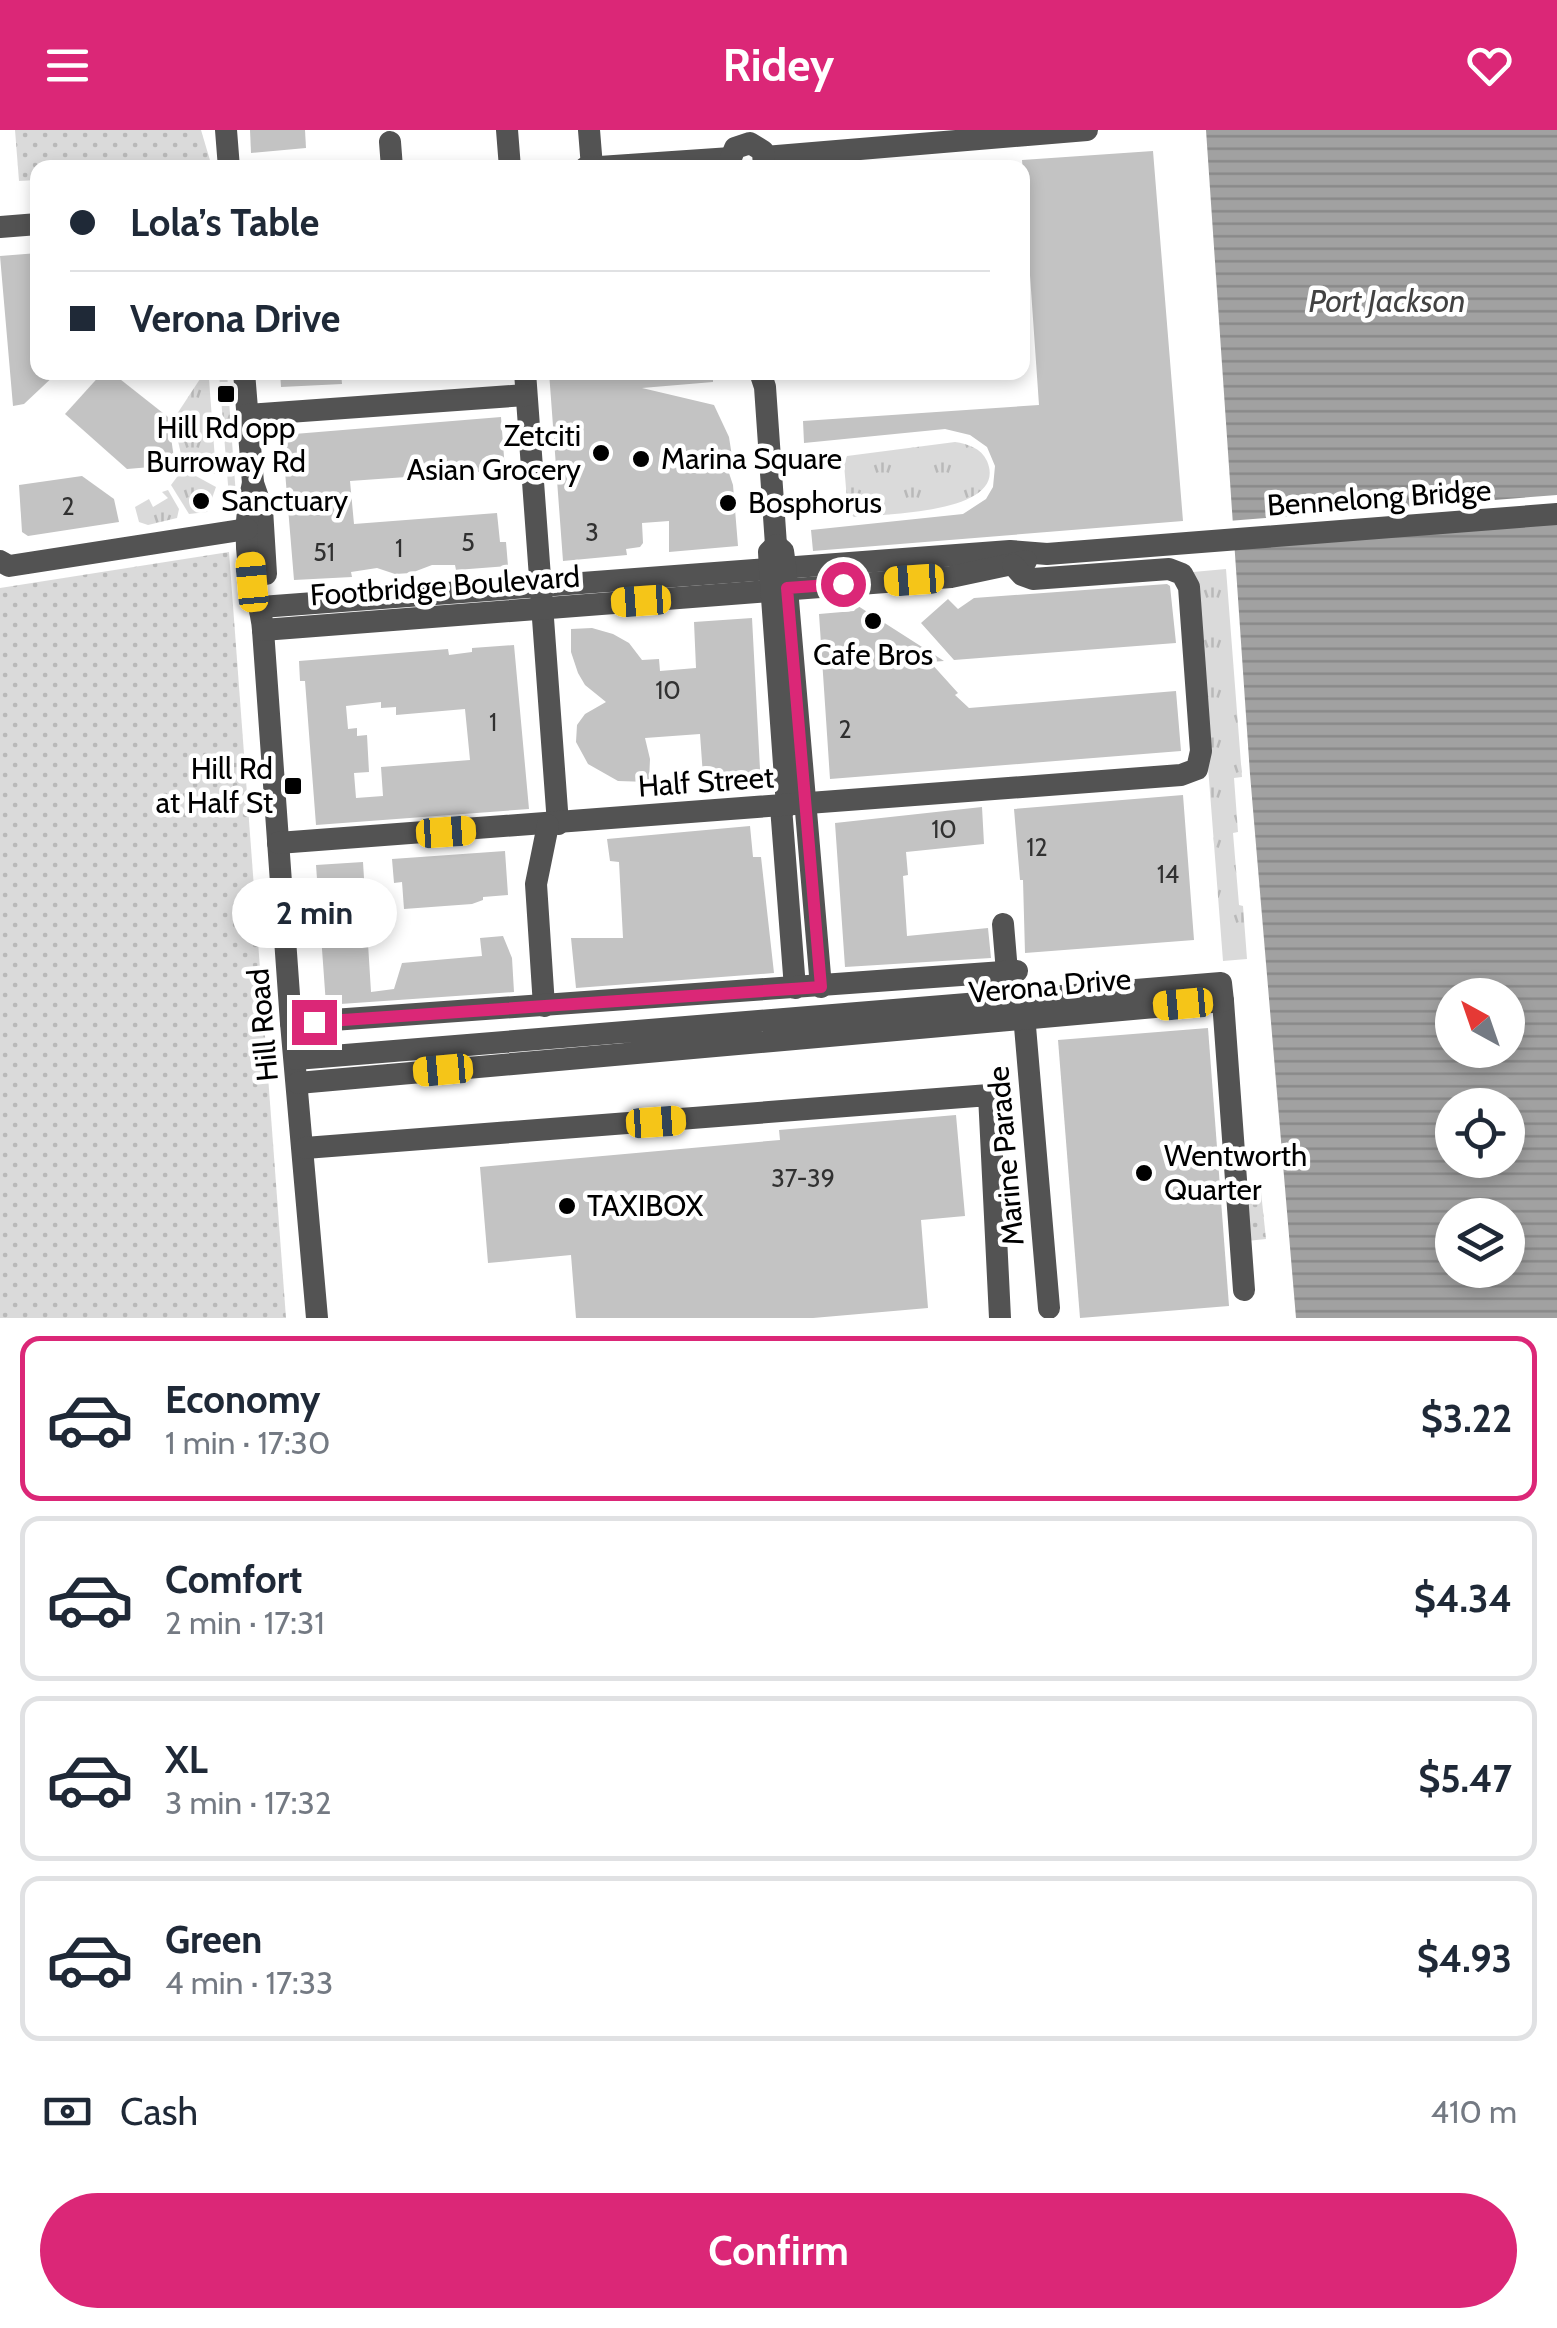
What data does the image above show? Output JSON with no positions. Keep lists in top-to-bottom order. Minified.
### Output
{"streets":{"street":["Bennelong Bridge","Footbridge Boulevard","Half Street","Verona Drive","Hill Road","Marine Parade"]},"crossings":[["Bennelong Bridge","Footbridge Boulevard"],["Footbridge Boulevard","Half Street"],["Footbridge Boulevard","Hill Road"],["Half Street","Hill Road"],["Verona Drive","Hill Road"],["Verona Drive","Marine Parade"]],"water":["Port Jackson"],"places":{"transit":["Hill Rd opp Burroway Rd","Hill Rd at Half St"],"other":["Zetciti Asian Grocery","Marina Square","Sanctuary","Bosphorus","Cafe Bros","Wentworth Quarter","TAXIBOX"]},"house_numbers":["2","3","5","1","51","10","1","2","10","12","14","37-39"],"north":"top left","page":{"header":"Ridey","banner":["Lola’s Table","Verona Drive"],"bubble":"2 min","list":[{"name":"Economy","note":"1 min · 17:30","value":"$3.22"},{"name":"Comfort","note":"2 min · 17:31","value":"$4.34"},{"name":"XL","note":"3 min · 17:32","value":"$5.47"},{"name":"Green","note":"4 min · 17:33","value":"$4.93"}],"pay":["Cash","410 m"],"buttons":"Confirm"}}
